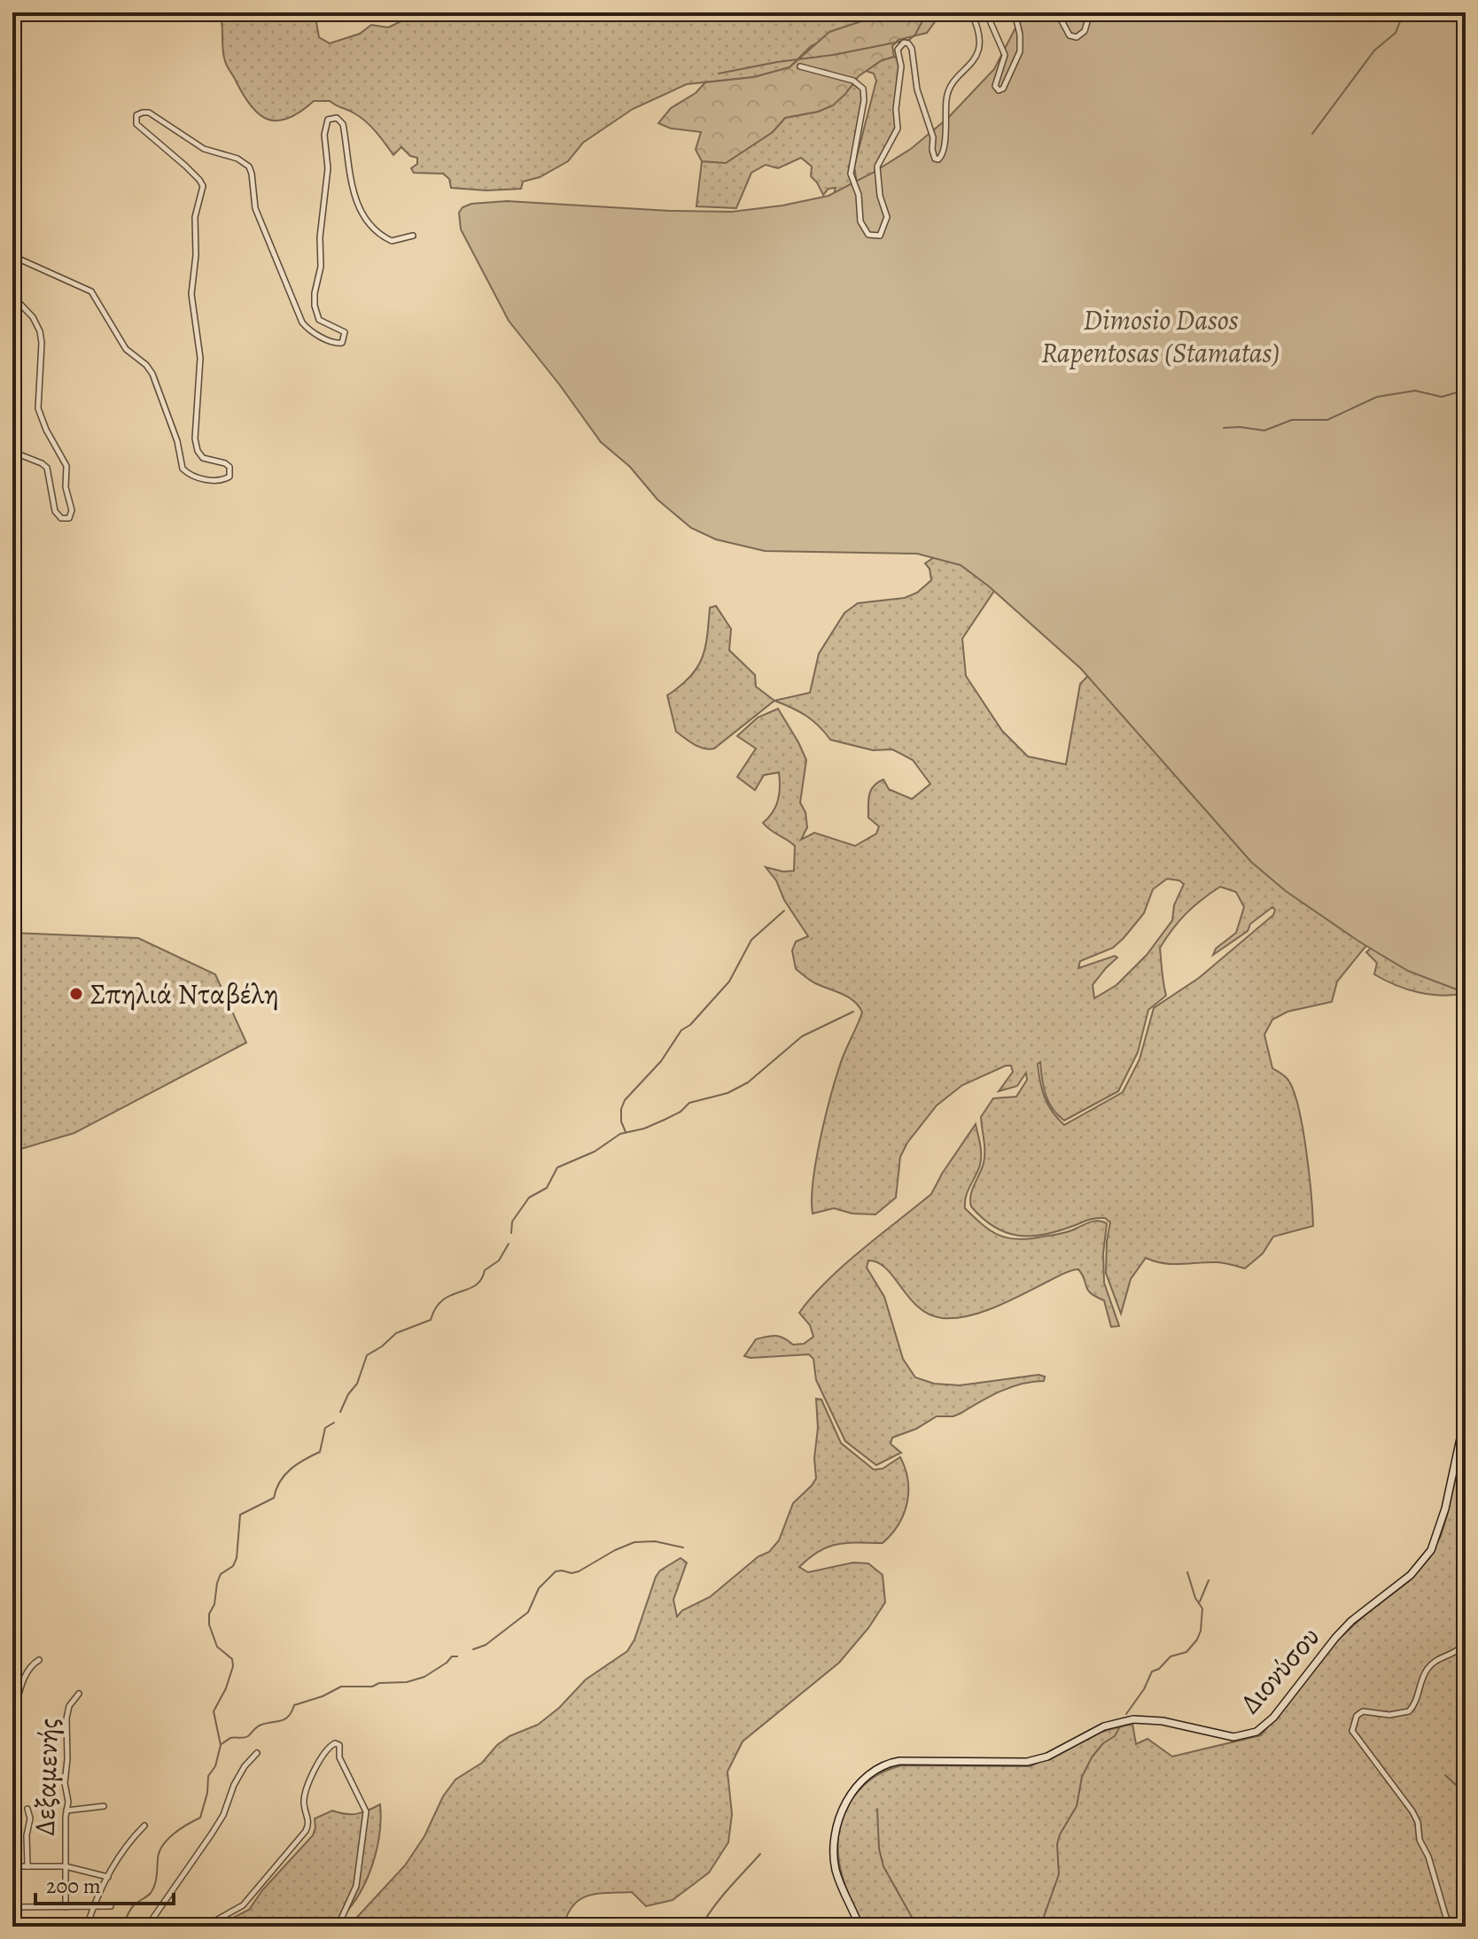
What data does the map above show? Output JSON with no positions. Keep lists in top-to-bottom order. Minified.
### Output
{"streets":{"main road":["Διονύσου"],"street":["Δεξαμενής"]},"parks":["Dimosio Dasos Rapentosas (Stamatas)"],"places":["Σπηλιά Νταβέλη"],"scale_bar":"200 m"}
